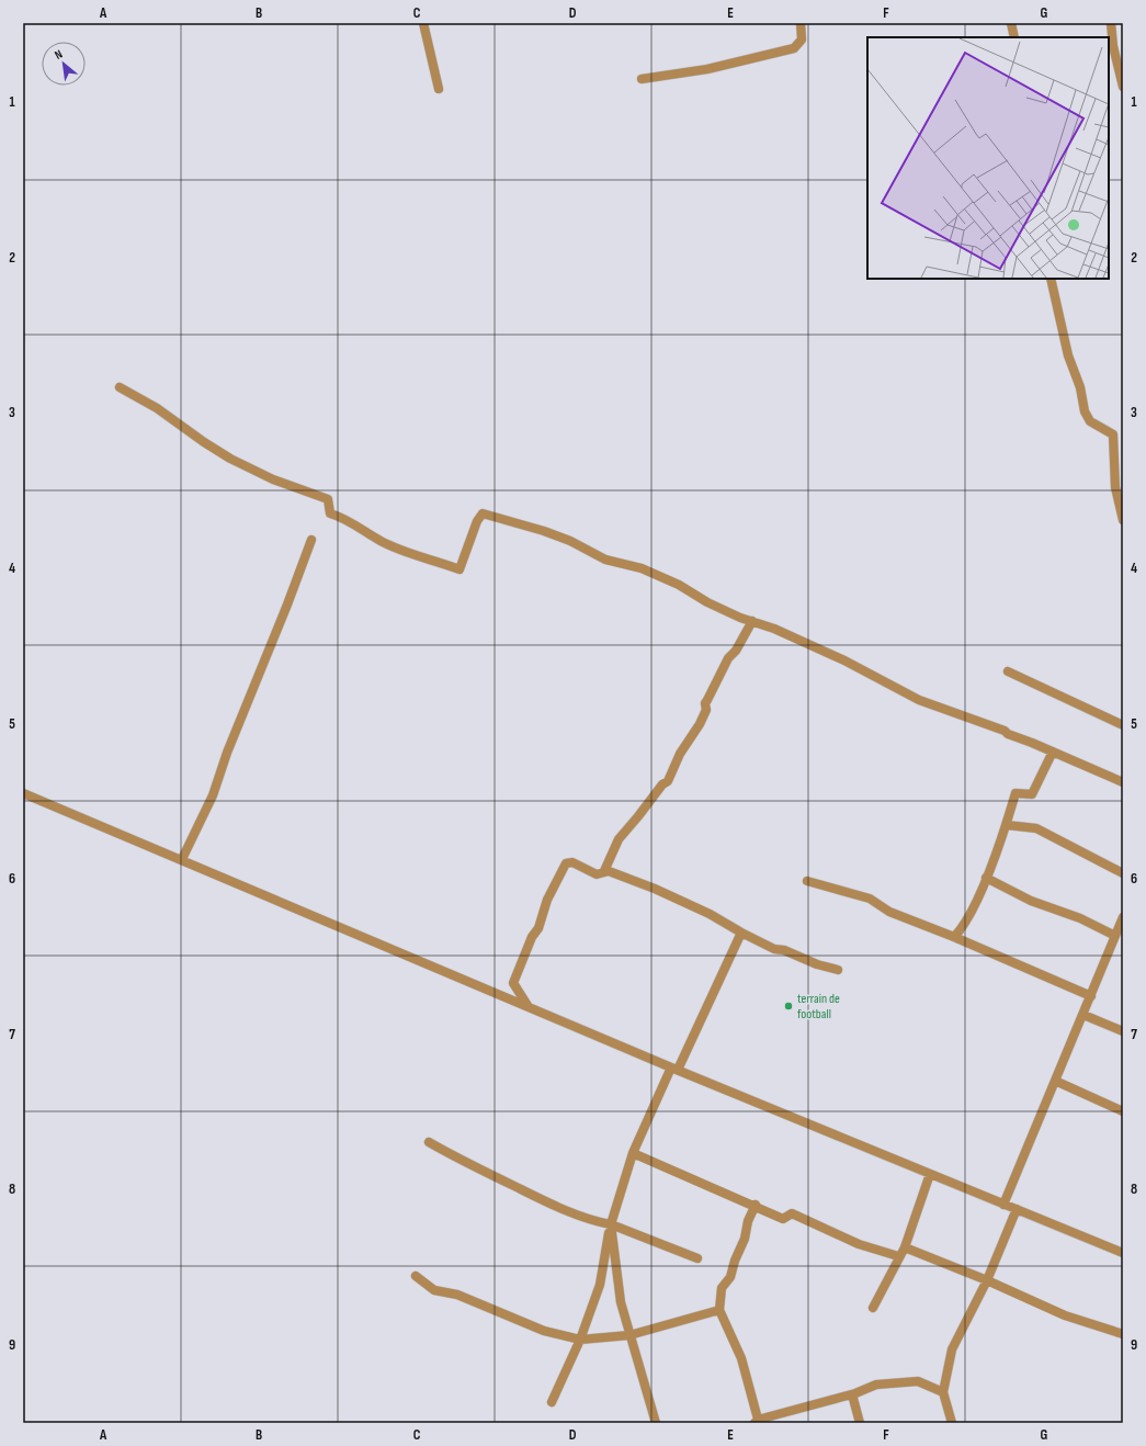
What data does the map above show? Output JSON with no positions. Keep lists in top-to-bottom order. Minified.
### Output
{"places":["terrain de football"],"north":"top left","grid":{"columns":["A","B","C","D","E","F","G"],"rows":["1","2","3","4","5","6","7","8","9"]}}
